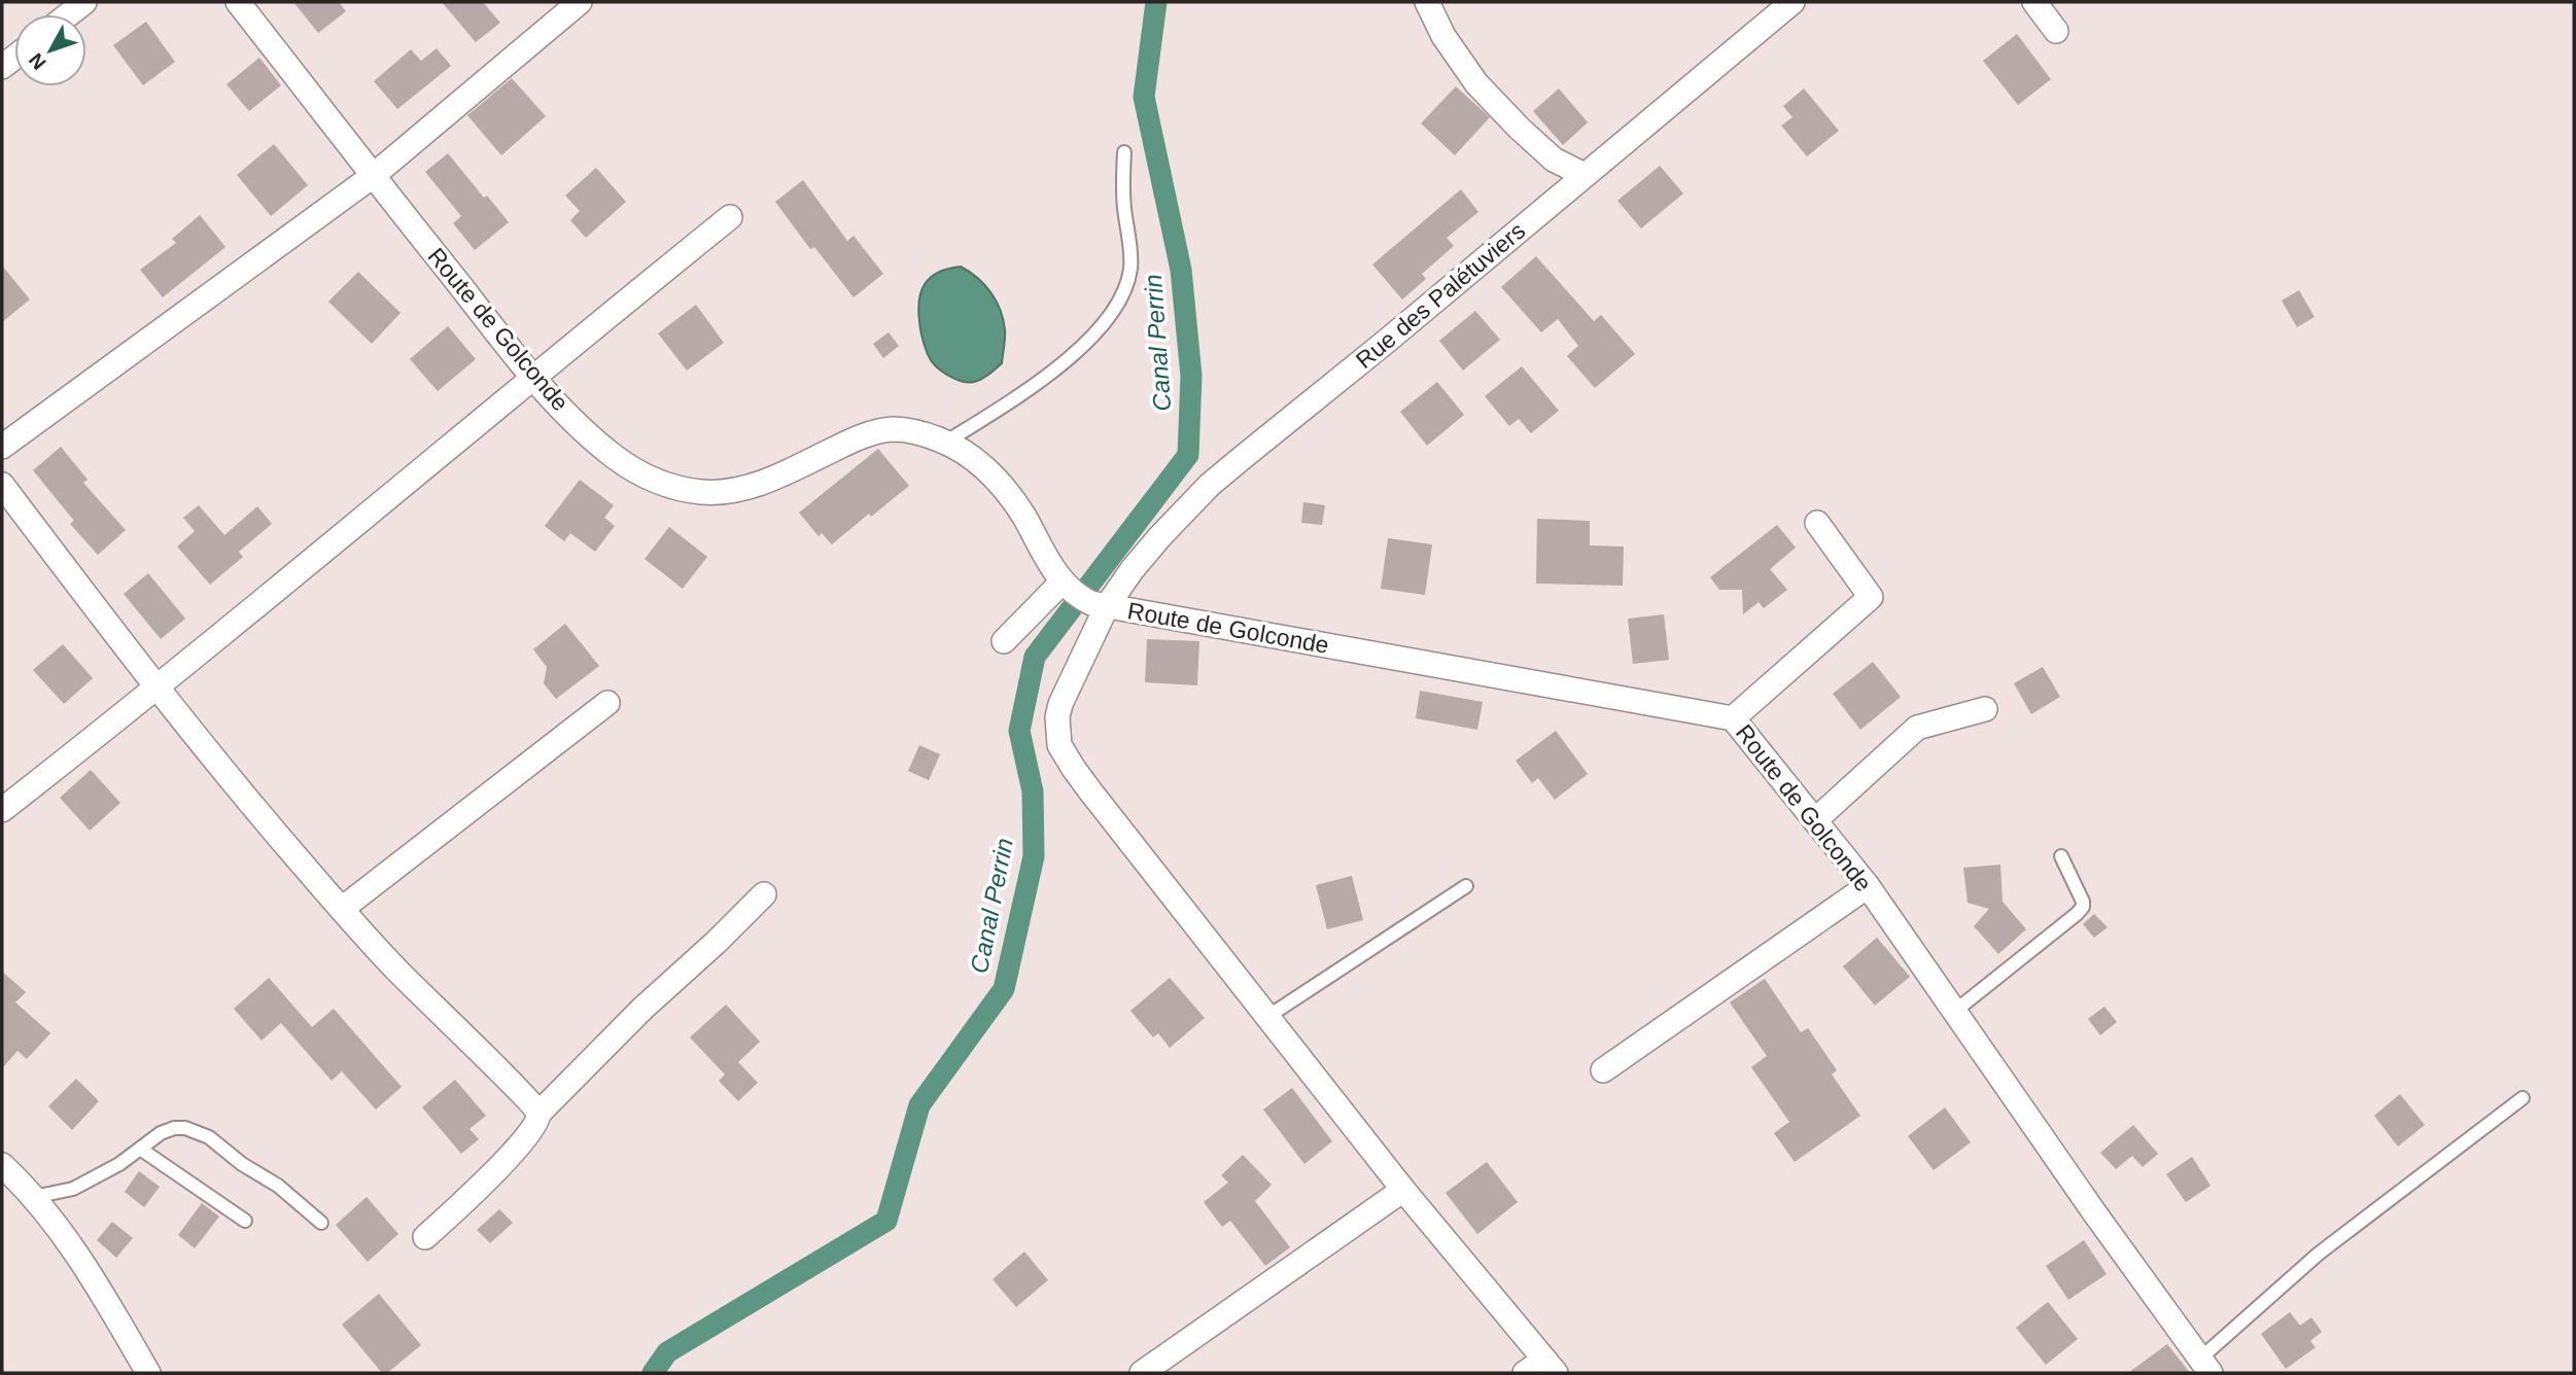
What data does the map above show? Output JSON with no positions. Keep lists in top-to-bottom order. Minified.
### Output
{"streets":{"street":["Rue des Palétuviers","Route de Golconde"]},"crossings":[["Rue des Palétuviers","Route de Golconde"]],"water":["Canal Perrin"],"north":"bottom left"}
